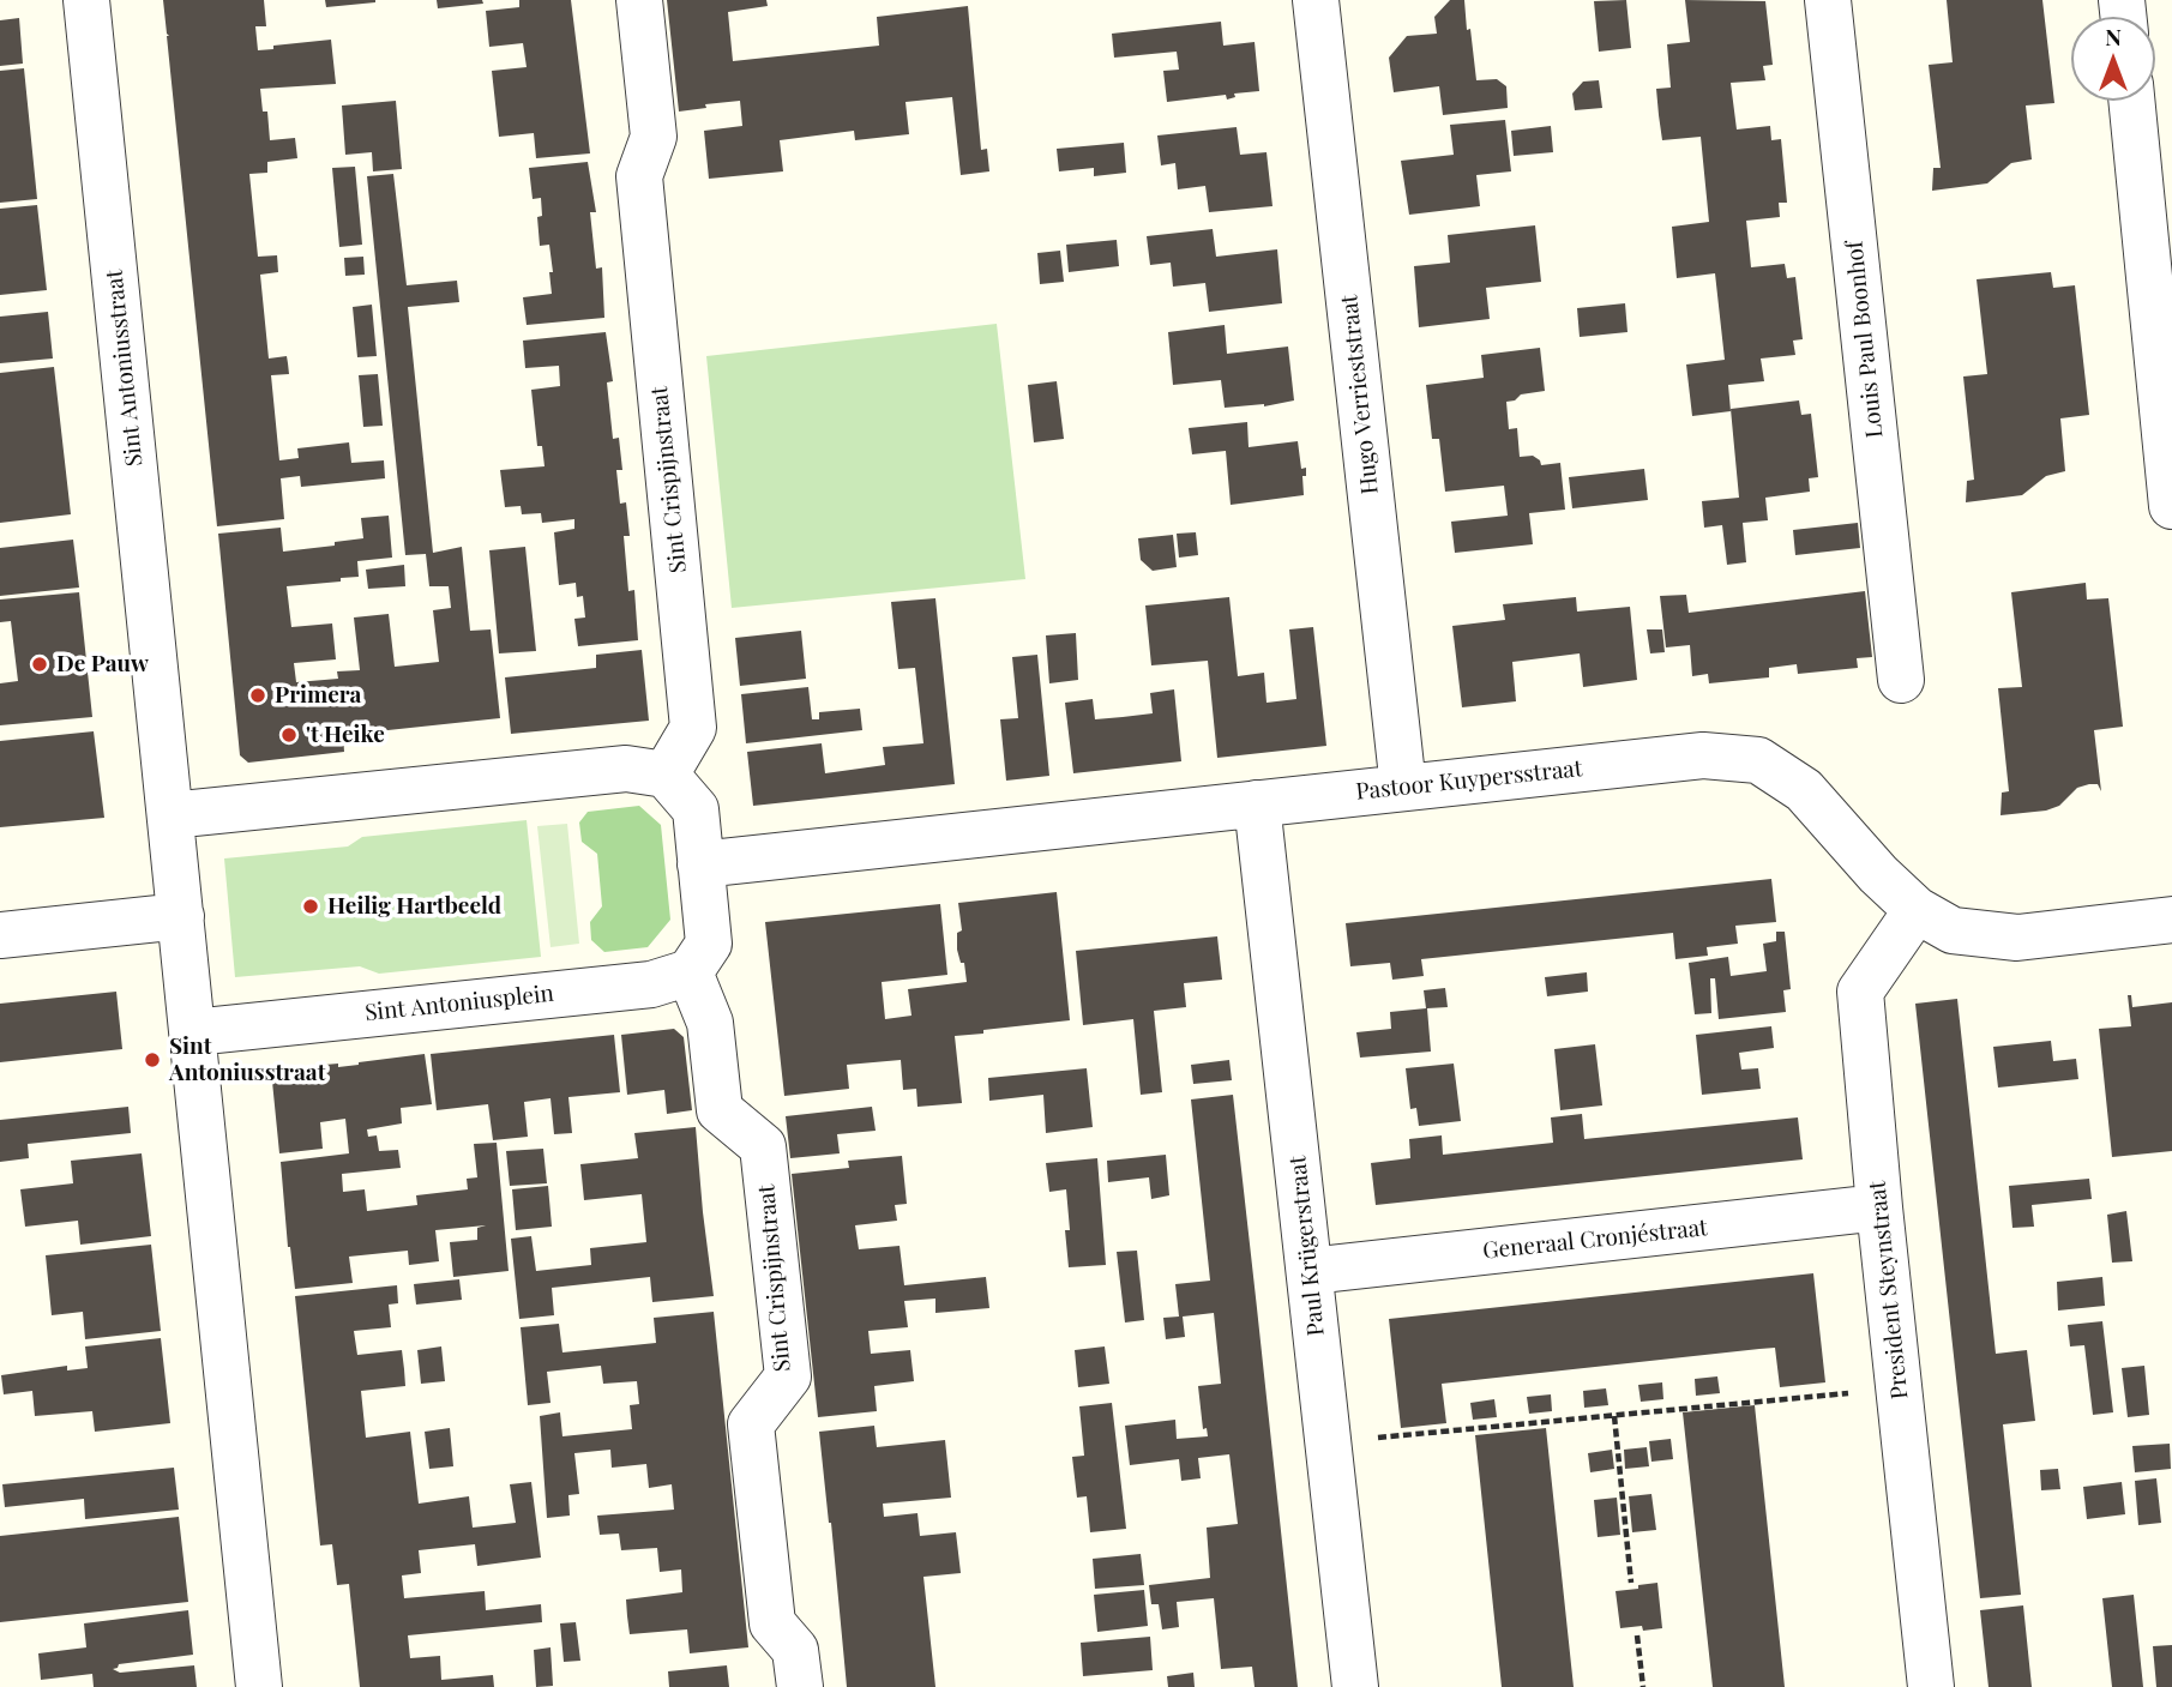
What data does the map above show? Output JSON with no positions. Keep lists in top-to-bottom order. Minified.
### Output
{"streets":{"street":["Louis Paul Boonhof","Sint Antoniusstraat","Hugo Verrieststraat","Sint Crispijnstraat","Pastoor Kuypersstraat","Sint Antoniusplein","Generaal Cronjéstraat","Paul Krügerstraat","President Steynstraat"]},"crossings":[["Sint Antoniusstraat","Sint Antoniusplein"],["Hugo Verrieststraat","Pastoor Kuypersstraat"],["Sint Crispijnstraat","Pastoor Kuypersstraat"],["Sint Crispijnstraat","Sint Antoniusplein"],["Pastoor Kuypersstraat","Paul Krügerstraat"],["Pastoor Kuypersstraat","President Steynstraat"],["Generaal Cronjéstraat","Paul Krügerstraat"],["Generaal Cronjéstraat","President Steynstraat"]],"places":["De Pauw","Primera","'t Heike","Heilig Hartbeeld","Sint Antoniusstraat"],"north":"top"}
